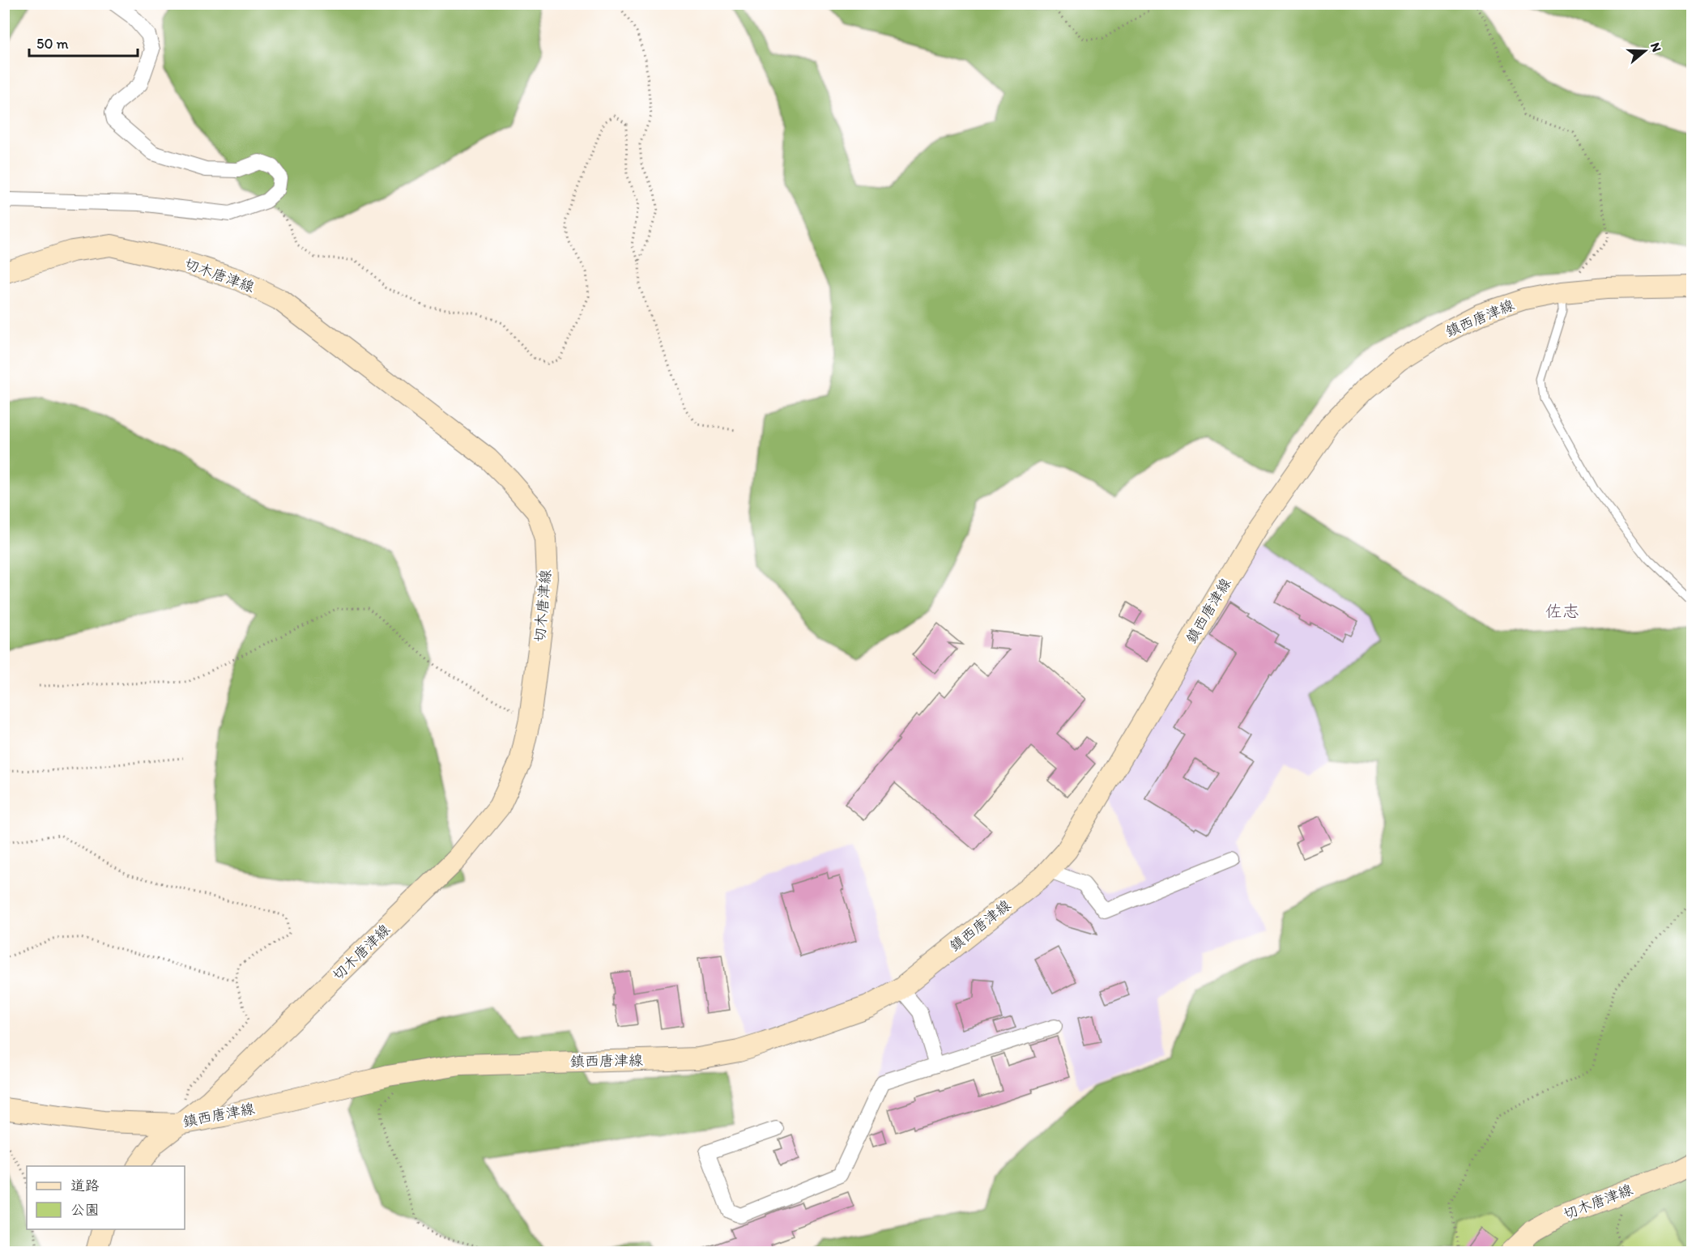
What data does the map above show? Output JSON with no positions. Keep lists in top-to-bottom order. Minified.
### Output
{"streets":{"main road":["切木唐津線","鎮西唐津線"]},"crossings":[["切木唐津線","鎮西唐津線"]],"districts":["佐志"],"legend":["道路","公園"],"scale_bar":"50 m","north":"right"}
